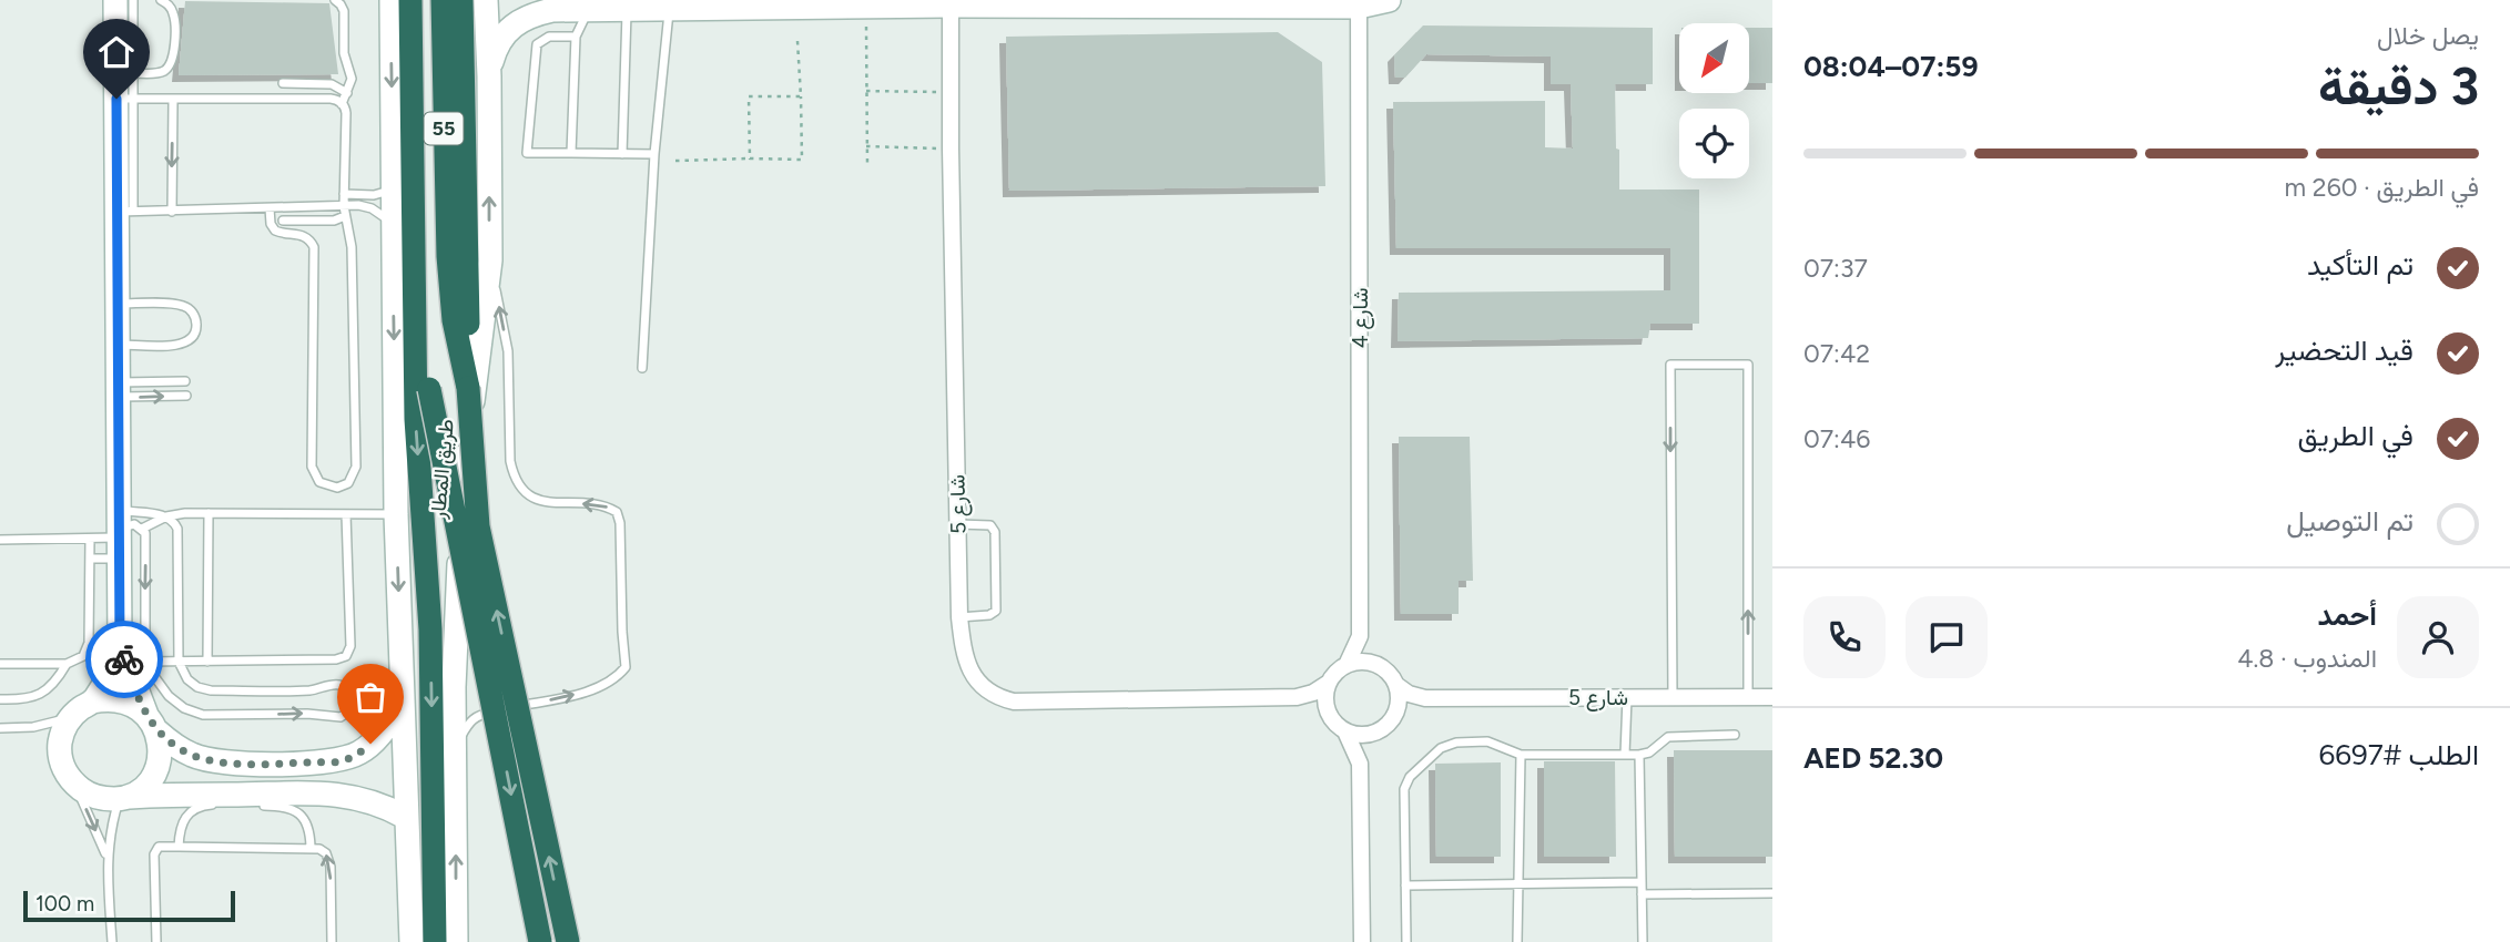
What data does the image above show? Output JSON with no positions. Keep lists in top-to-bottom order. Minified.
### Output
{"streets":{"highway":["55"],"street":["شارع 4","طريق المطار","شارع 5"]},"crossings":[["شارع 4","شارع 5"]],"scale_bar":"100 m","north":"bottom left","page":{"heading":["3 دقيقة","يصل خلال","07:59–08:04"],"panel":["أحمد","المندوب · 4.8","الطلب #6697","AED 52.30"],"bar":"في الطريق · 260 m","list":[["تم التأكيد","07:37"],["قيد التحضير","07:42"],["في الطريق","07:46"],"تم التوصيل"],"scale":"100 m"}}
